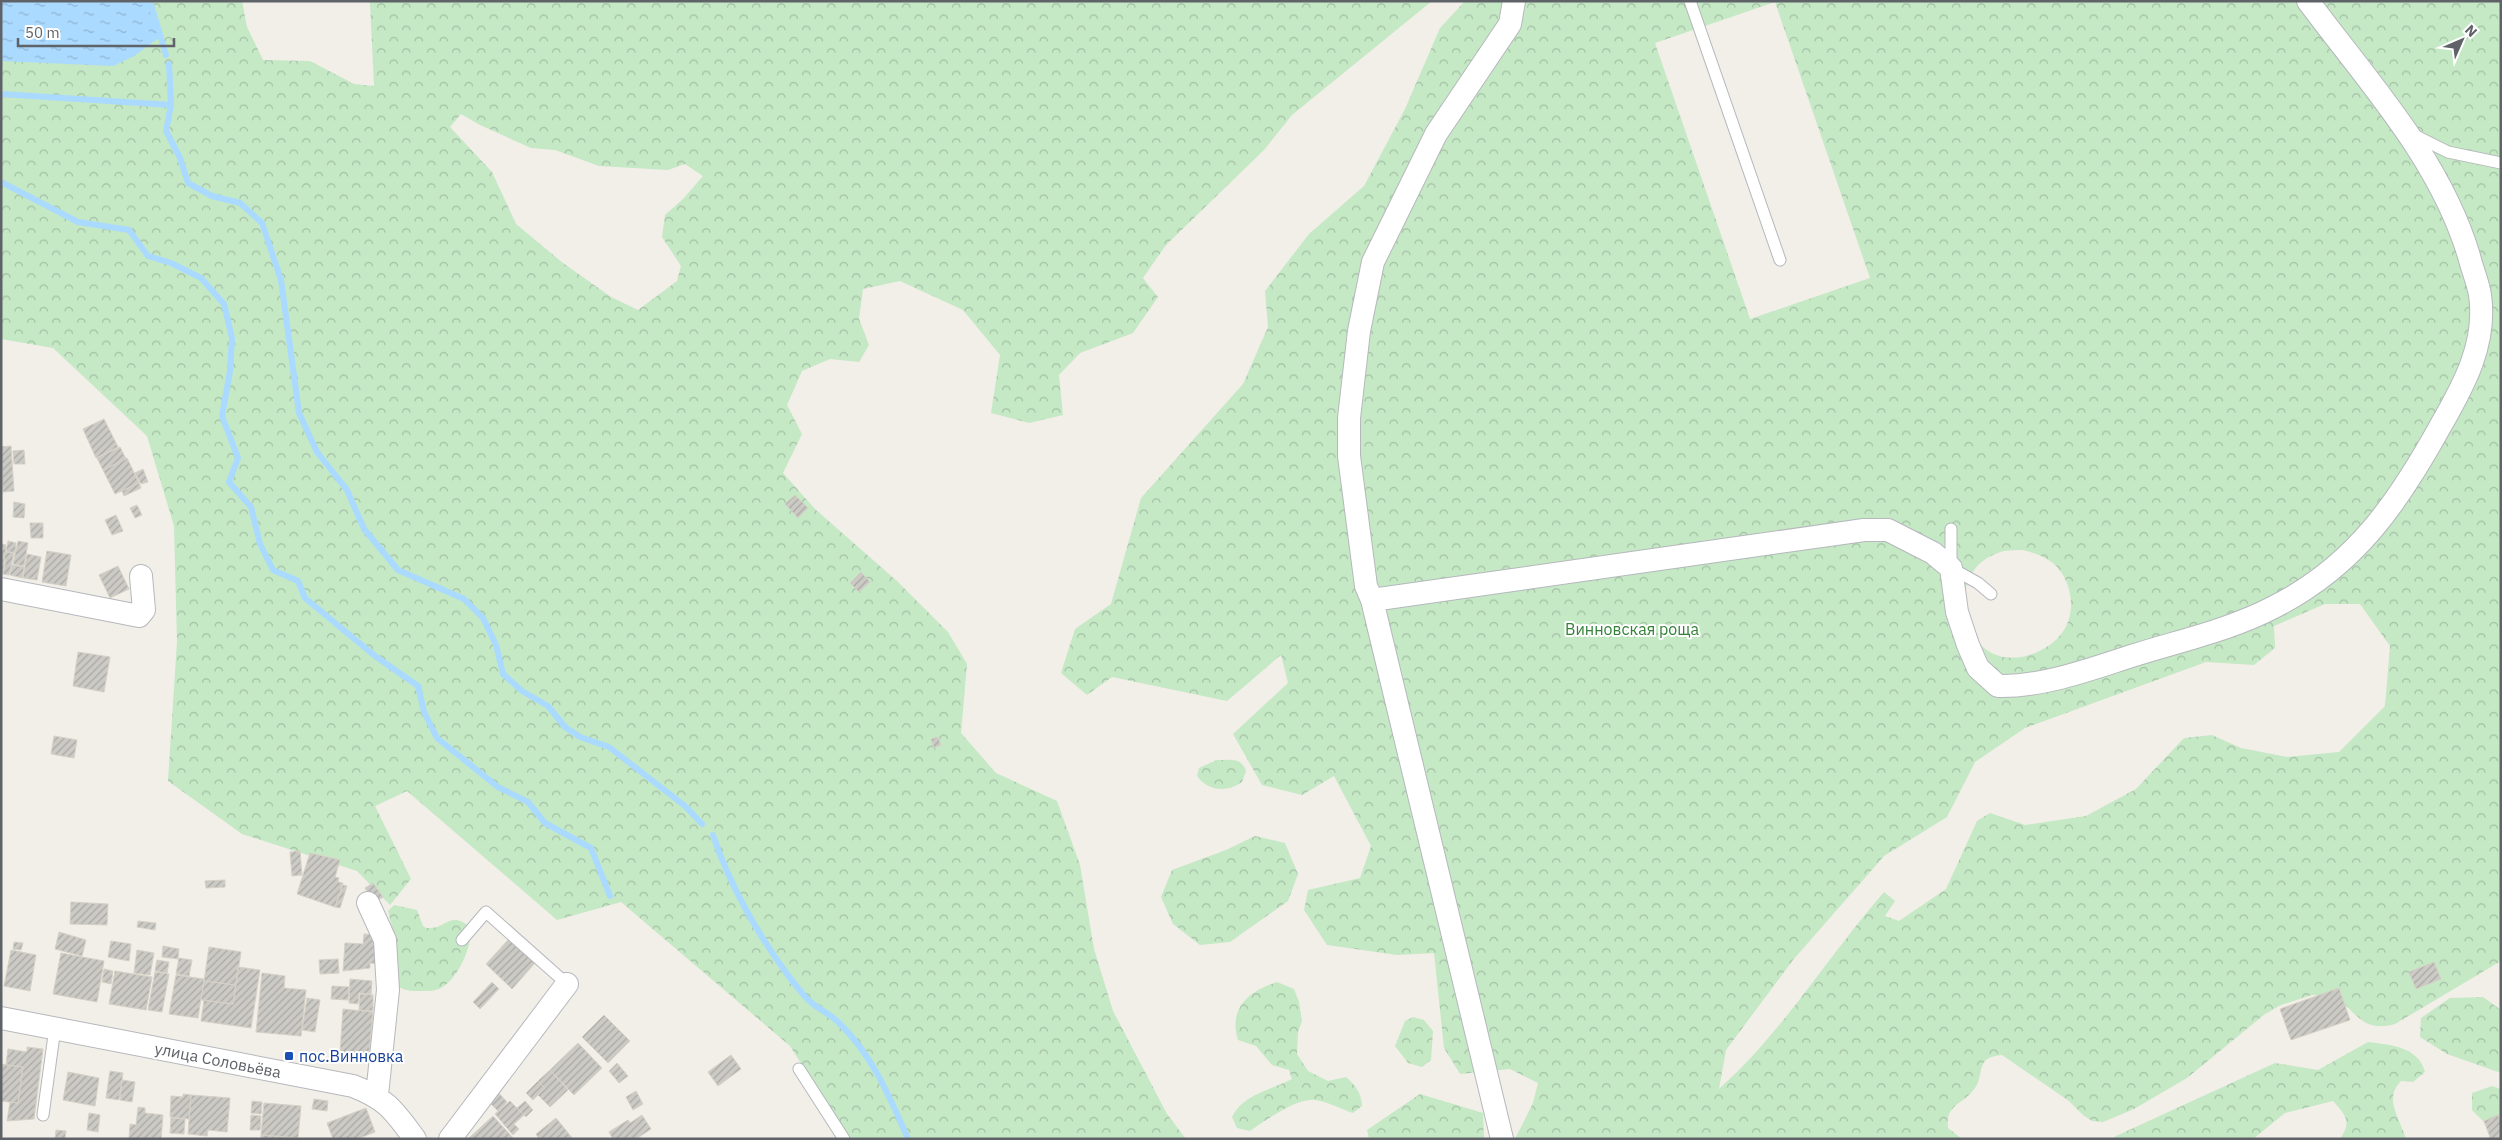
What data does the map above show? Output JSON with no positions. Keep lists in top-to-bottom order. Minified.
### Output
{"streets":{"street":["улица Соловьёва"]},"parks":["Винновская роща"],"places":{"transit":["пос.Винновка"]},"scale_bar":"50 m","north":"top right"}
